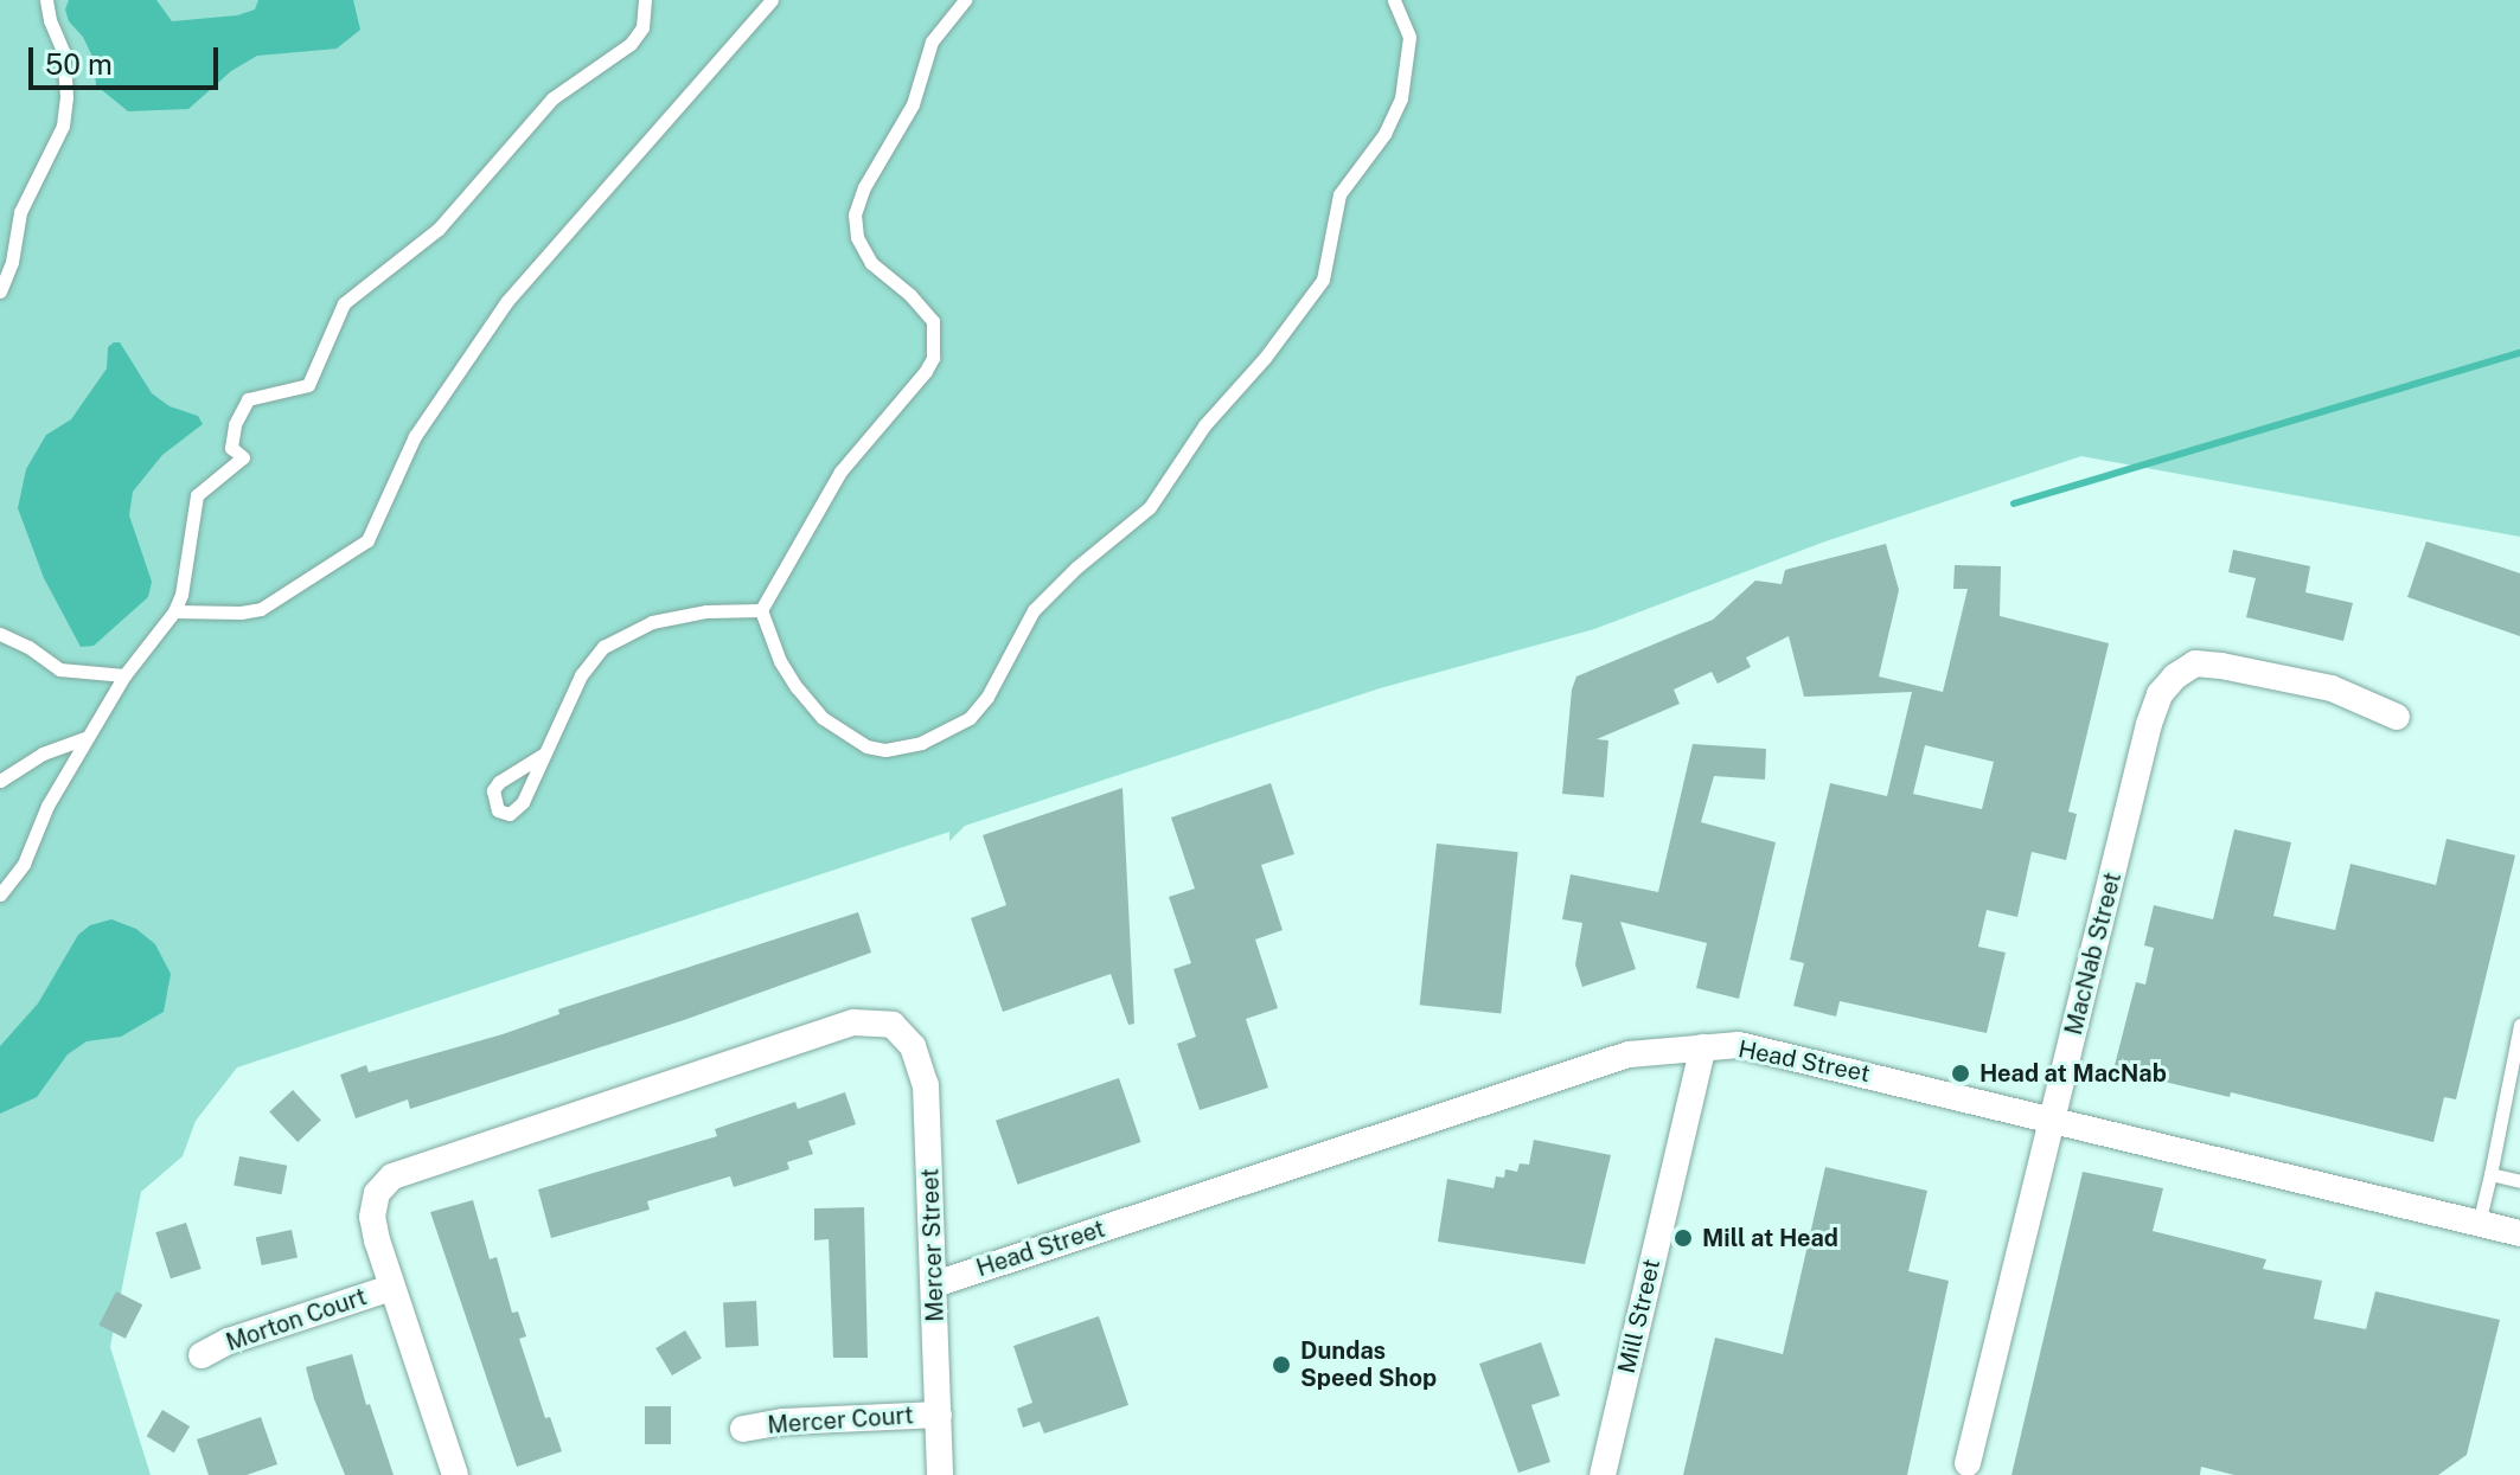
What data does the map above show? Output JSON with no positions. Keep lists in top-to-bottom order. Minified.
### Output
{"streets":{"street":["MacNab Street","Head Street","Mercer Street","Mill Street","Morton Court","Mercer Court"]},"crossings":[["MacNab Street","Head Street"],["Head Street","Mercer Street"],["Head Street","Mill Street"],["Mercer Street","Morton Court"],["Mercer Street","Mercer Court"]],"places":["Head at MacNab","Mill at Head","Dundas Speed Shop"],"scale_bar":"50 m"}
